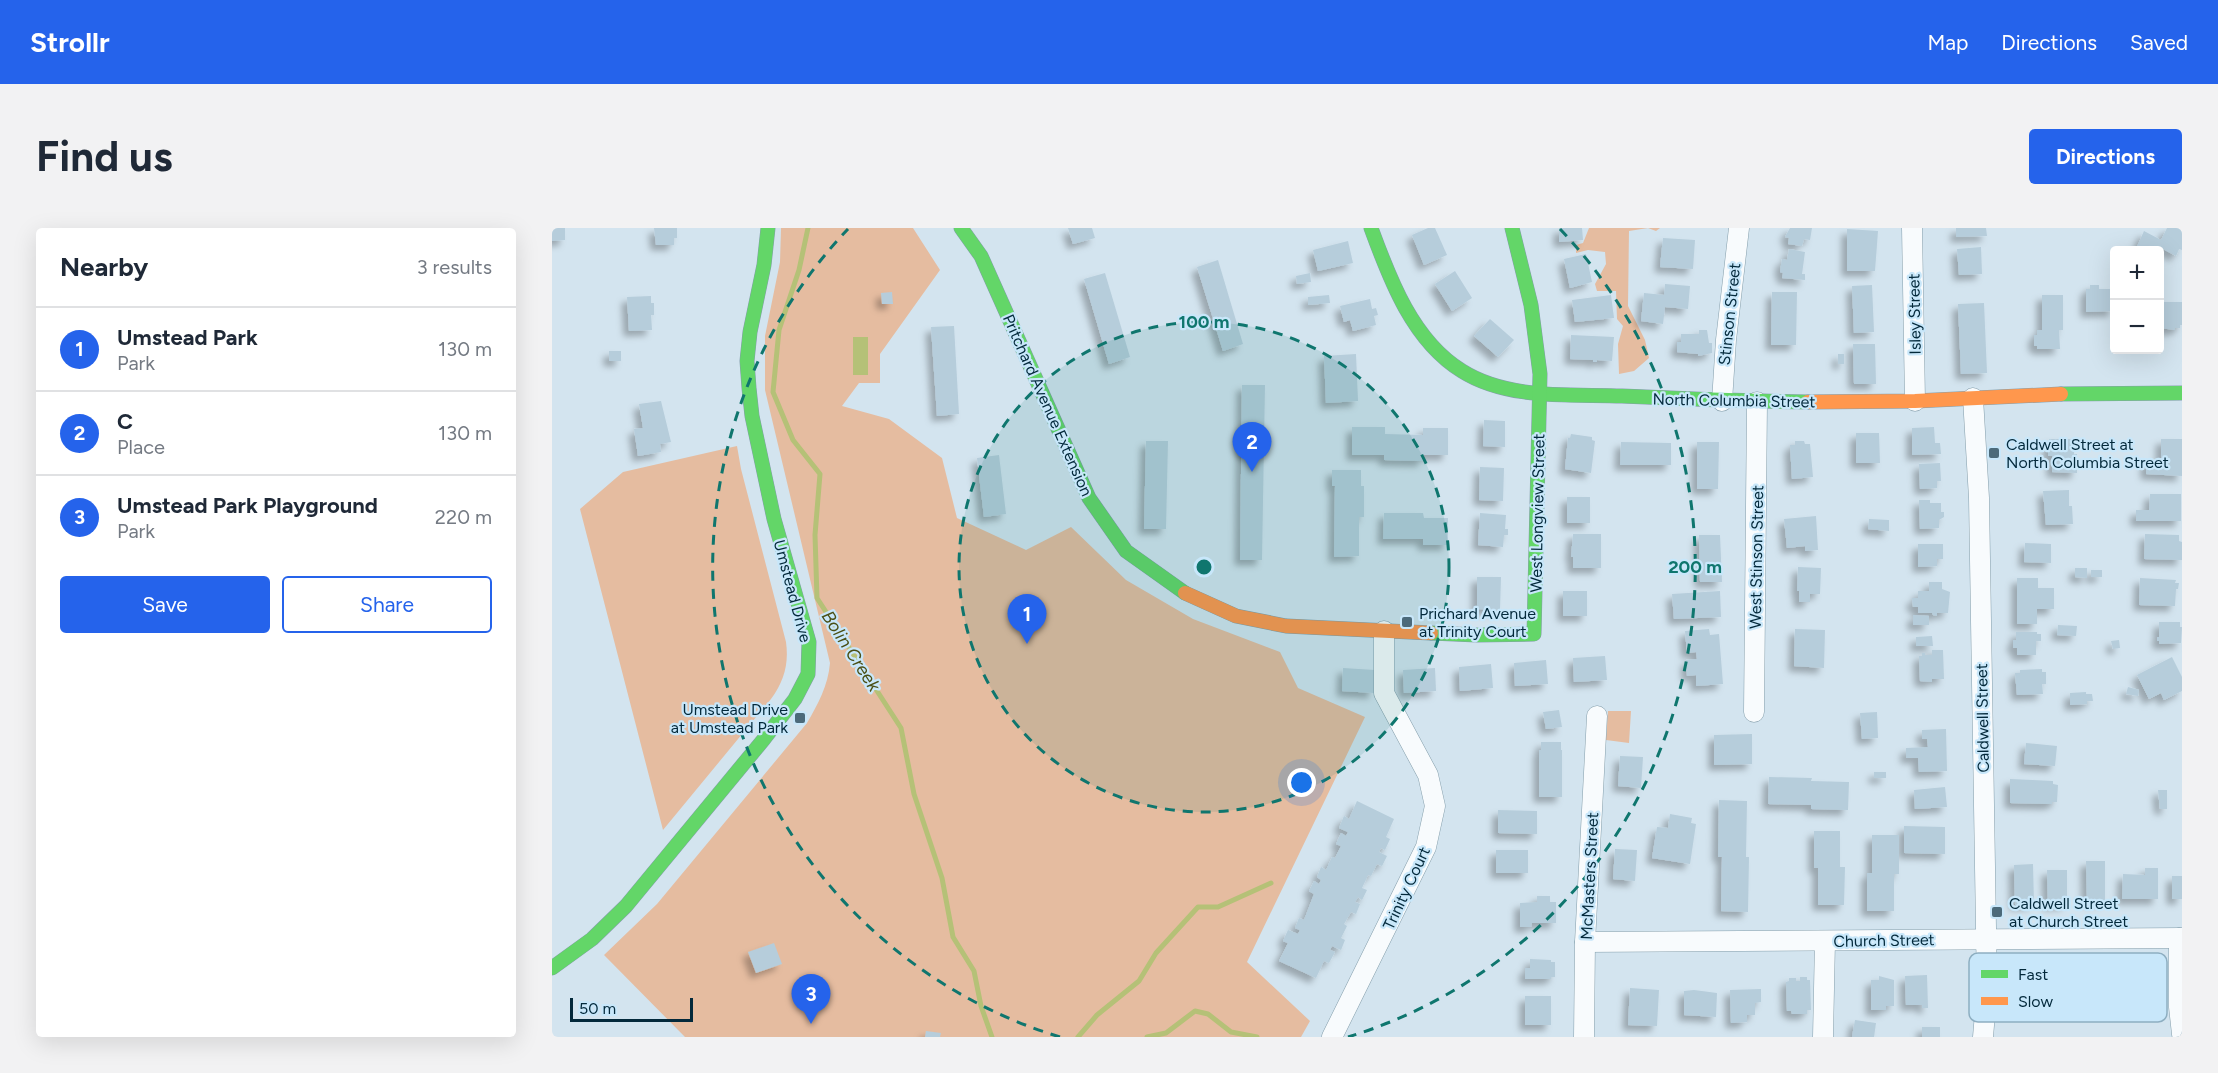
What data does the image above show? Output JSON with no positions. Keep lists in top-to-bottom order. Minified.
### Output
{"streets":{"street":["Stinson Street","Isley Street","North Columbia Street","Pritchard Avenue Extension","West Longview Street","West Stinson Street","Umstead Drive","Caldwell Street","McMasters Street","Trinity Court","Church Street"]},"crossings":[["Stinson Street","North Columbia Street"],["Isley Street","North Columbia Street"],["North Columbia Street","West Longview Street"],["North Columbia Street","West Stinson Street"],["North Columbia Street","Caldwell Street"],["Pritchard Avenue Extension","West Longview Street"],["Pritchard Avenue Extension","Trinity Court"],["Caldwell Street","Church Street"],["McMasters Street","Church Street"]],"water":["Bolin Creek"],"places":{"transit":["Caldwell Street at North Columbia Street","Prichard Avenue at Trinity Court","Umstead Drive at Umstead Park","Caldwell Street at Church Street"]},"legend":["Fast","Slow"],"scale_bar":"50 m","page":{"header":"Strollr","nav":["Map","Directions","Saved"],"buttons":["Directions",["Save","Share"]],"title":"Find us","heading":["Nearby","3 results"],"map_buttons":["+","−"],"list":[{"mark":"1","name":"Umstead Park","note":"Park","value":"130 m"},{"mark":"2","name":"C","note":"Place","value":"130 m"},{"mark":"3","name":"Umstead Park Playground","note":"Park","value":"220 m"}],"pins":["2","1","3"],"scale":"50 m"},"rings":["100 m","200 m"]}
